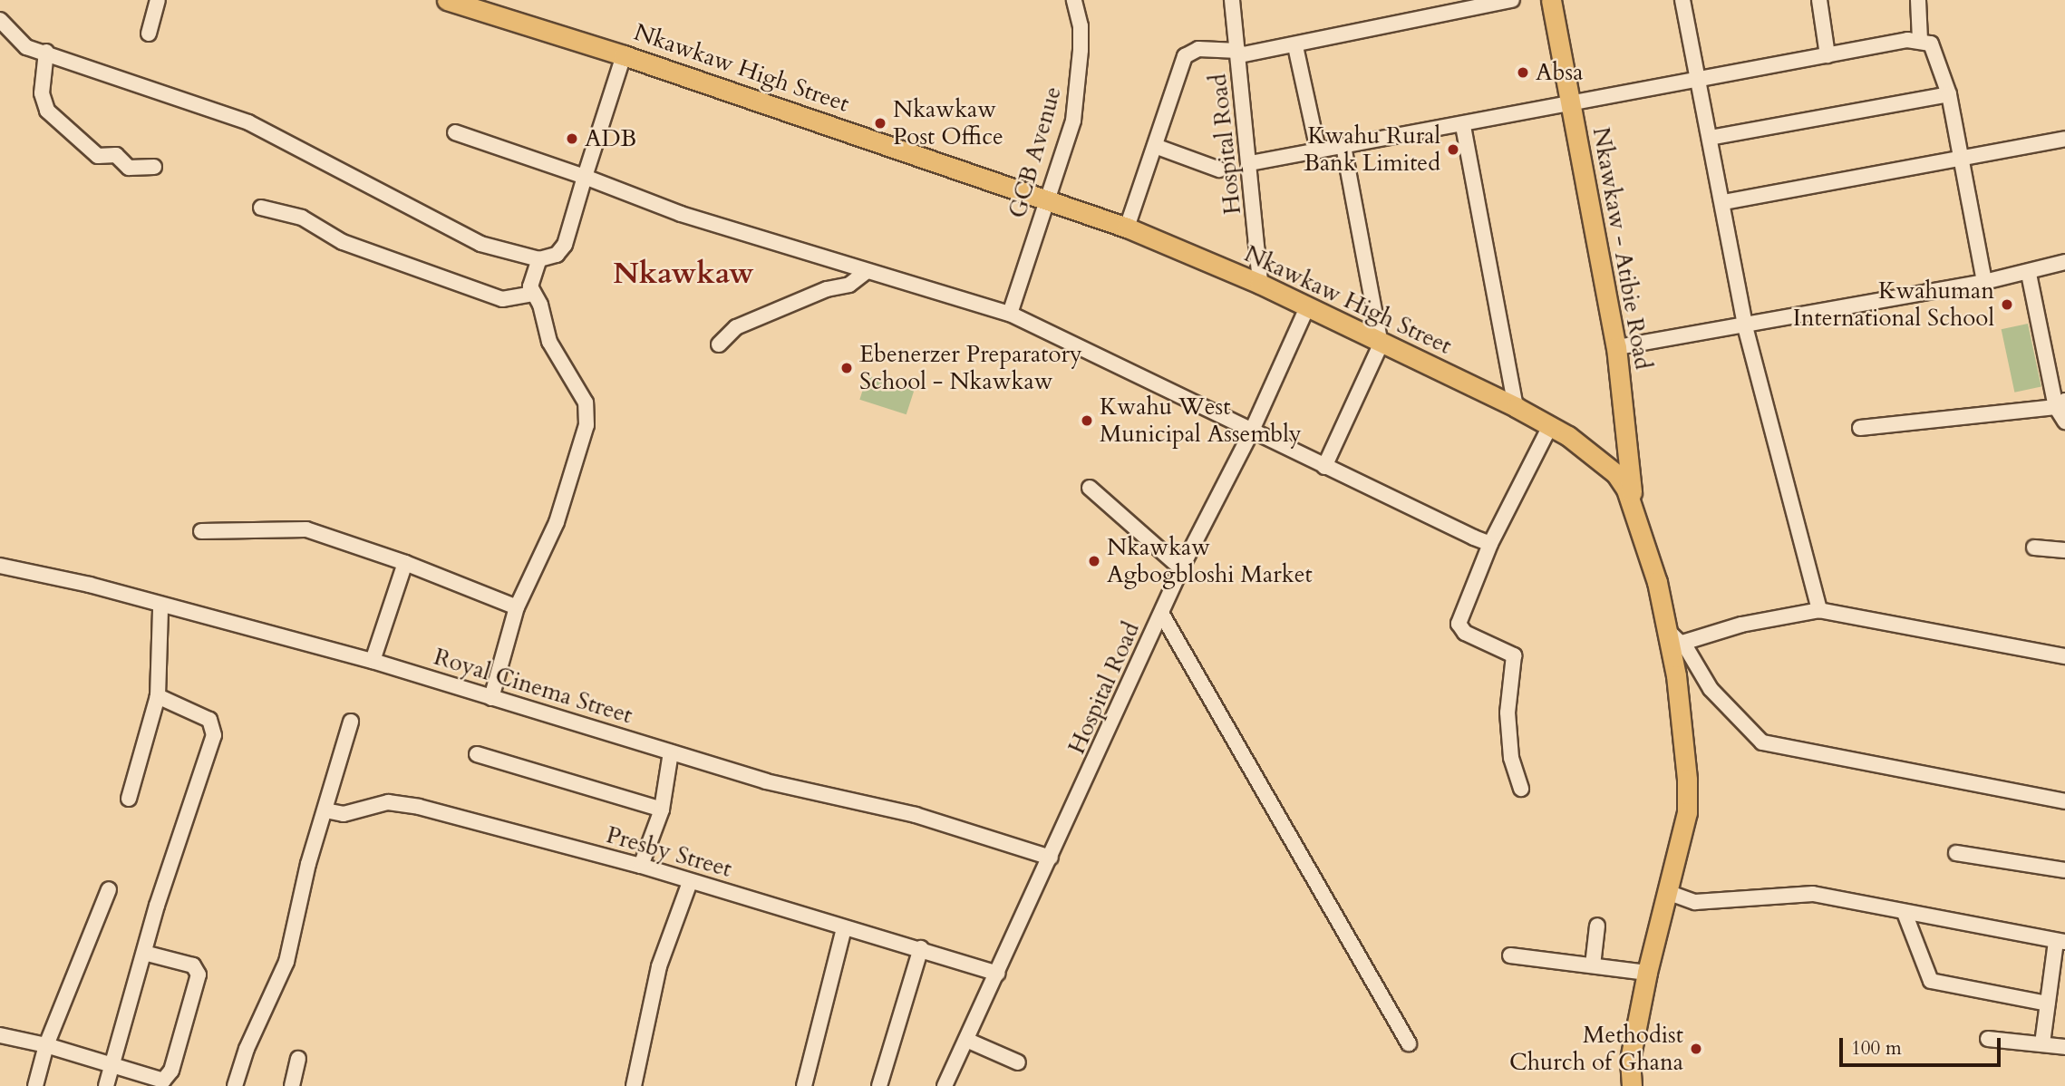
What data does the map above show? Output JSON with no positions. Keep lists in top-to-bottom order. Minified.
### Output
{"streets":{"main road":["Nkawkaw High Street","Nkawkaw - Atibie Road"],"street":["Hospital Road","GCB Avenue","Royal Cinema Street","Presby Street"]},"crossings":[["Nkawkaw High Street","Hospital Road"],["Nkawkaw High Street","GCB Avenue"],["Nkawkaw High Street","Nkawkaw - Atibie Road"],["Hospital Road","Royal Cinema Street"],["Hospital Road","Presby Street"]],"districts":["Nkawkaw"],"places":["Absa","Nkawkaw Post Office","ADB","Kwahu Rural Bank Limited","Kwahuman International School","Ebenerzer Preparatory School - Nkawkaw","Kwahu West Municipal Assembly","Nkawkaw Agbogbloshi Market","Methodist Church of Ghana"],"scale_bar":"100 m"}
